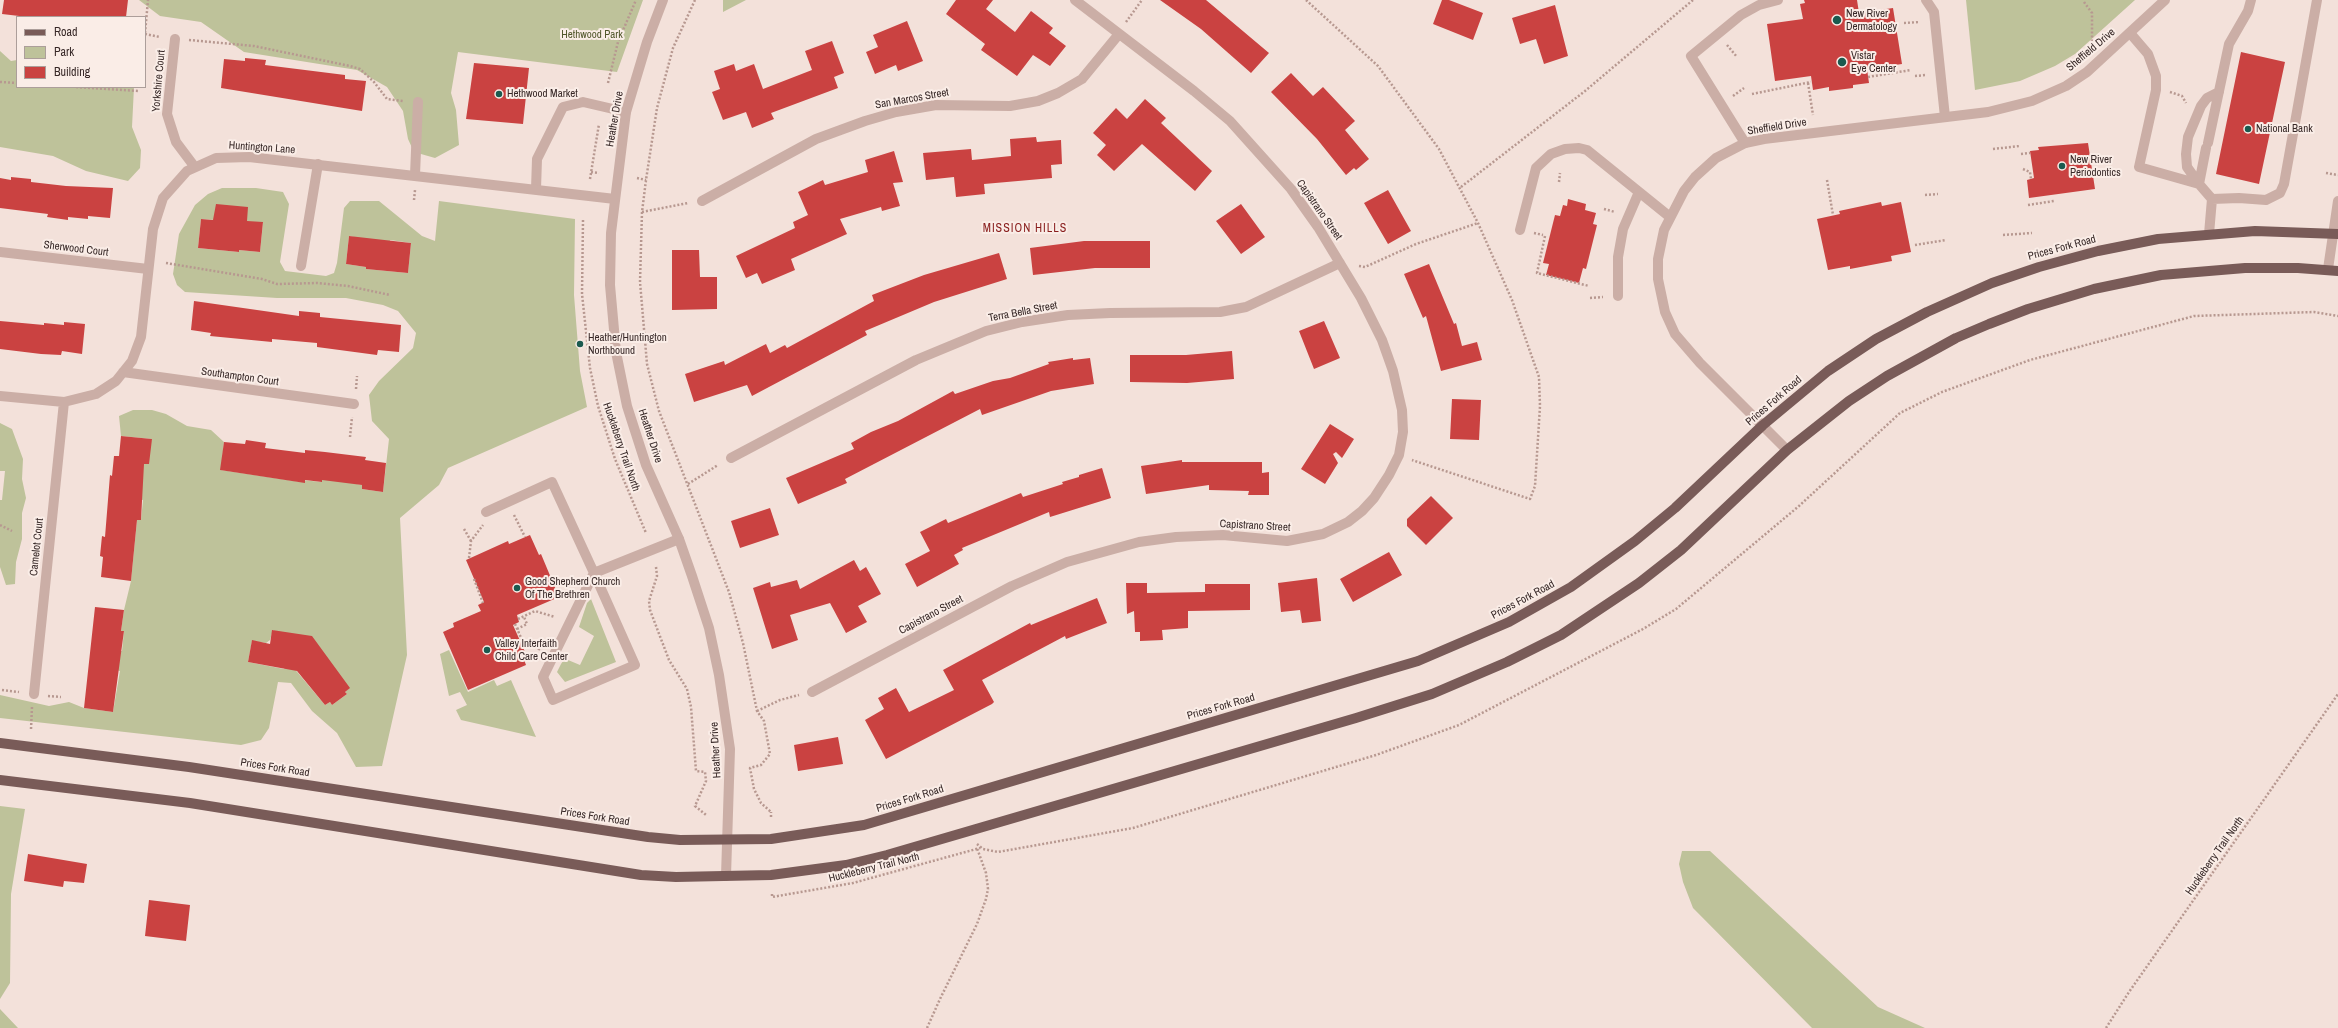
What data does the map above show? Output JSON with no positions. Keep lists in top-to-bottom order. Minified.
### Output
{"streets":{"main road":["Prices Fork Road"],"street":["Sheffield Drive","Yorkshire Court","San Marcos Street","Heather Drive","Huntington Lane","Capistrano Street","Sherwood Court","Terra Bella Street","Southampton Court","Camelot Court"],"path":["Huckleberry Trail North"]},"crossings":[["Sheffield Drive","Prices Fork Road"],["Yorkshire Court","Huntington Lane"],["San Marcos Street","Capistrano Street"],["Heather Drive","Huntington Lane"],["Heather Drive","Prices Fork Road"],["Huntington Lane","Sherwood Court"],["Huntington Lane","Southampton Court"],["Huntington Lane","Camelot Court"],["Capistrano Street","Terra Bella Street"]],"districts":["MISSION HILLS"],"parks":["Hethwood Park"],"places":["New River Dermatology","Vistar Eye Center","Hethwood Market","National Bank","New River Periodontics","Heather/Huntington Northbound","Good Shepherd Church Of The Brethren","Valley Interfaith Child Care Center"],"legend":["Road","Park","Building"]}
